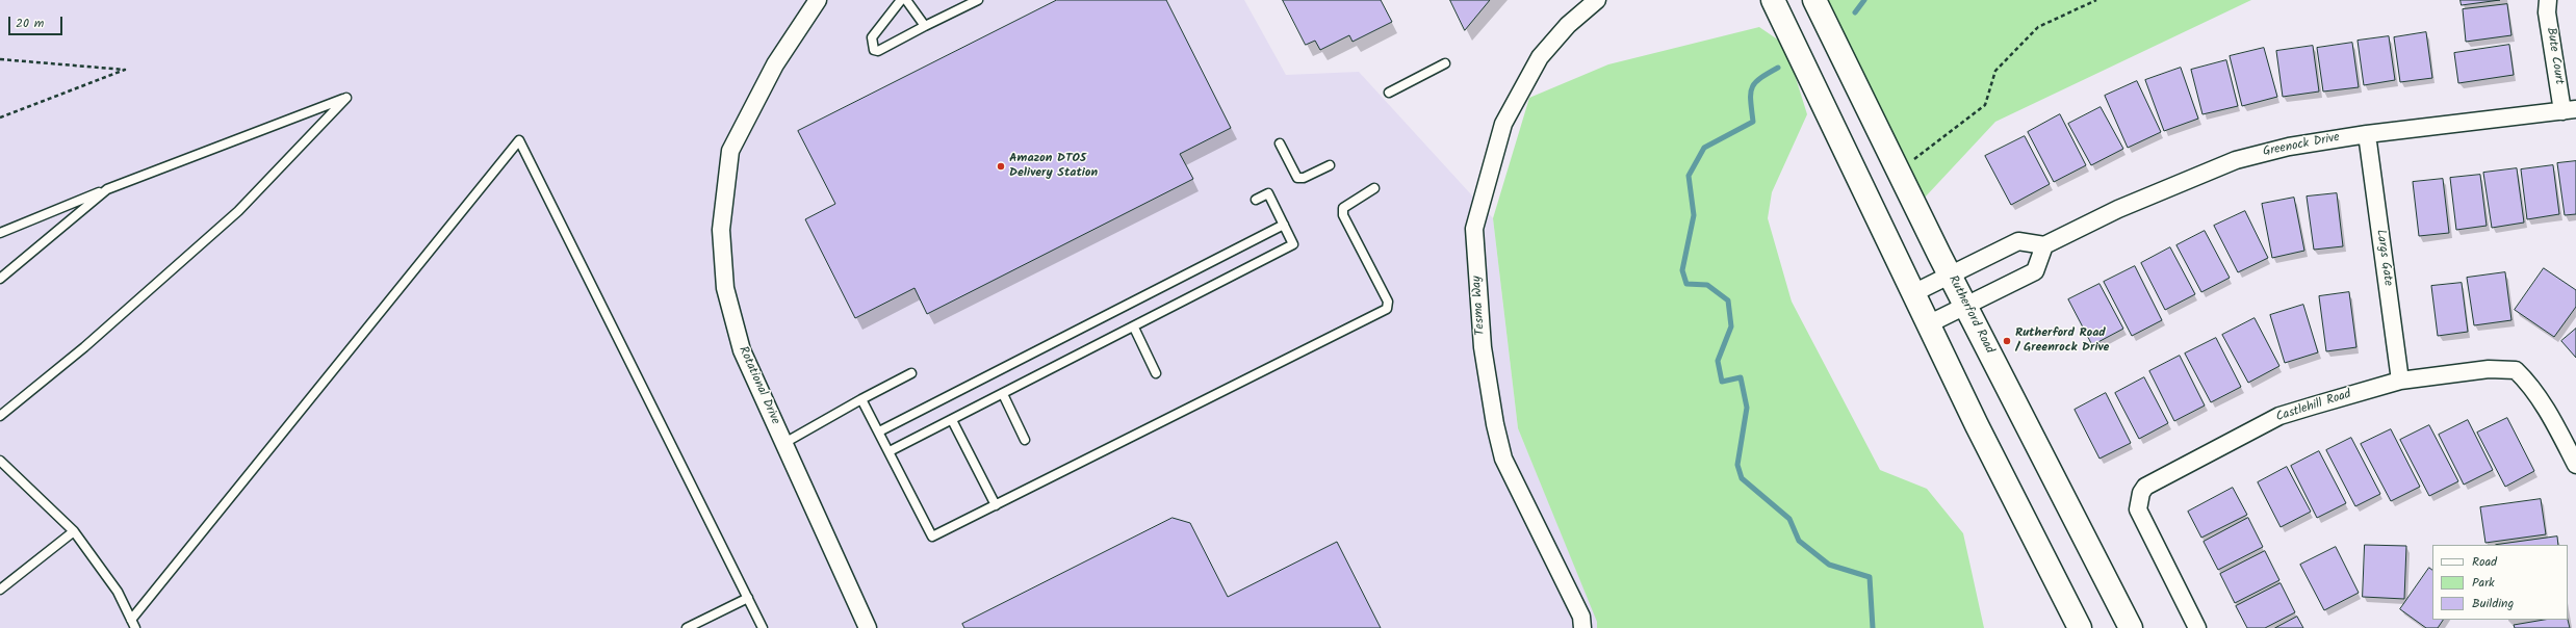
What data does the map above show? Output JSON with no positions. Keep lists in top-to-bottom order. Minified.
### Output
{"streets":{"main road":["Rutherford Road"],"street":["Bute Court","Greenock Drive","Largs Gate","Tesma Way","Rotational Drive","Castlehill Road"]},"crossings":[["Bute Court","Greenock Drive"],["Greenock Drive","Largs Gate"],["Largs Gate","Castlehill Road"]],"places":["Amazon DTO5 Delivery Station","Rutherford Road / Greenrock Drive"],"legend":["Road","Park","Building"],"scale_bar":"20 m"}
